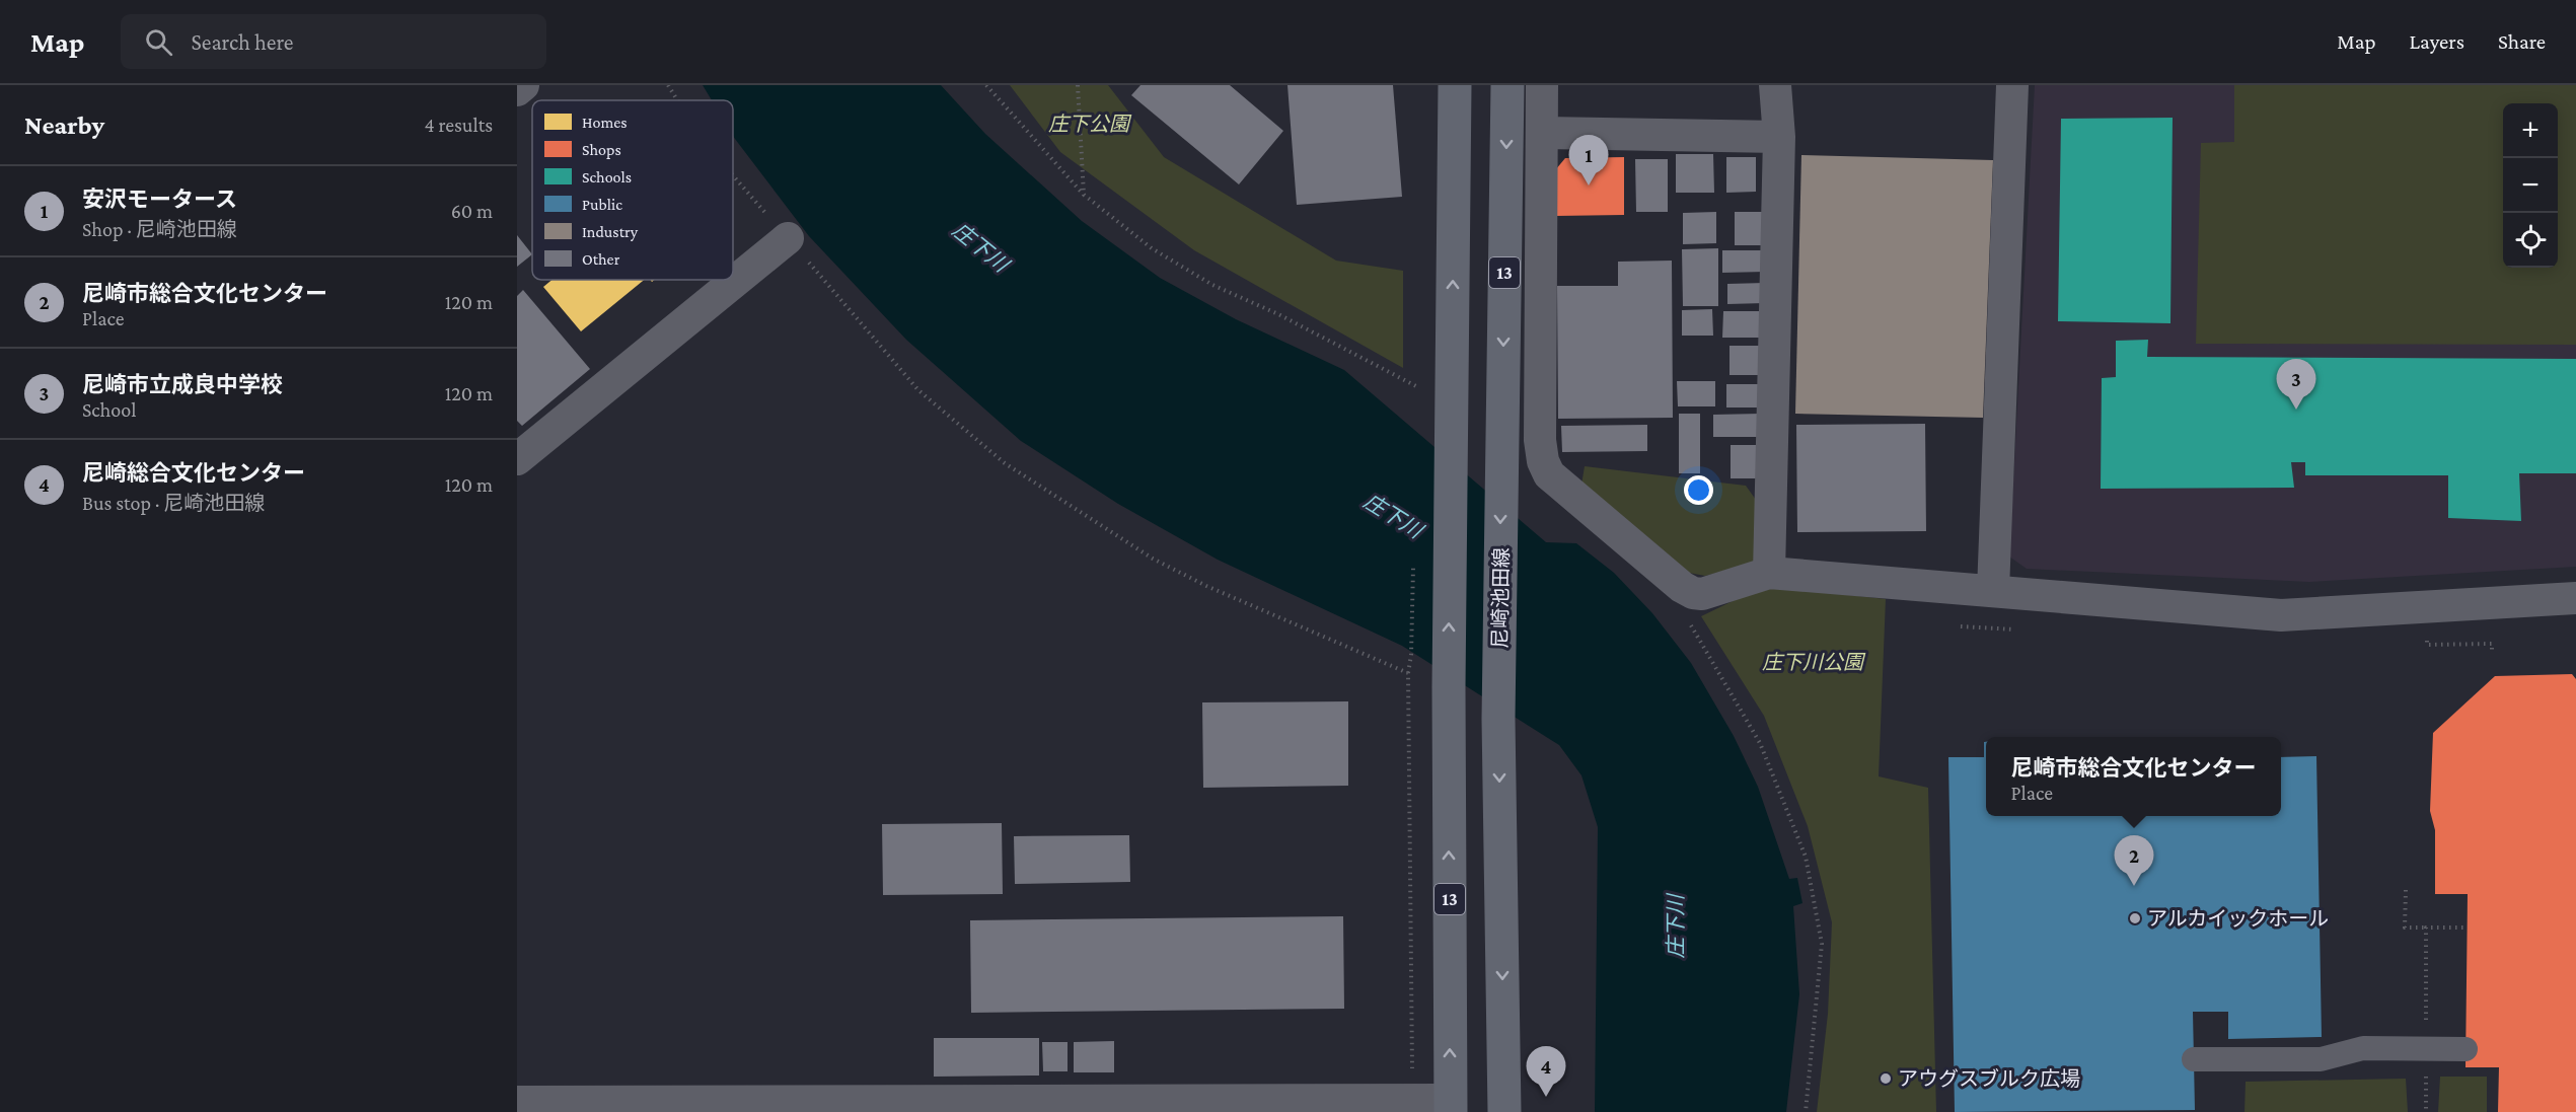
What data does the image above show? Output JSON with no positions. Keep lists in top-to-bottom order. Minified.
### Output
{"streets":{"main road":["13","尼崎池田線"]},"water":["庄下川"],"parks":["庄下公園","庄下川公園"],"places":["アルカイックホール","アウグスブルク広場"],"legend":["Homes","Shops","Schools","Public","Industry","Other"],"page":{"header":"Map","search":"Search here","nav":["Map","Layers","Share"],"heading":["Nearby","4 results"],"map_buttons":["+","−"],"pins":["1","3","2","4"],"list":[{"mark":"1","name":"安沢モータース","note":"Shop · 尼崎池田線","value":"60 m"},{"mark":"2","name":"尼崎市総合文化センター","note":"Place","value":"120 m"},{"mark":"3","name":"尼崎市立成良中学校","note":"School","value":"120 m"},{"mark":"4","name":"尼崎総合文化センター","note":"Bus stop · 尼崎池田線","value":"120 m"}],"popup":["尼崎市総合文化センター","Place"]}}
